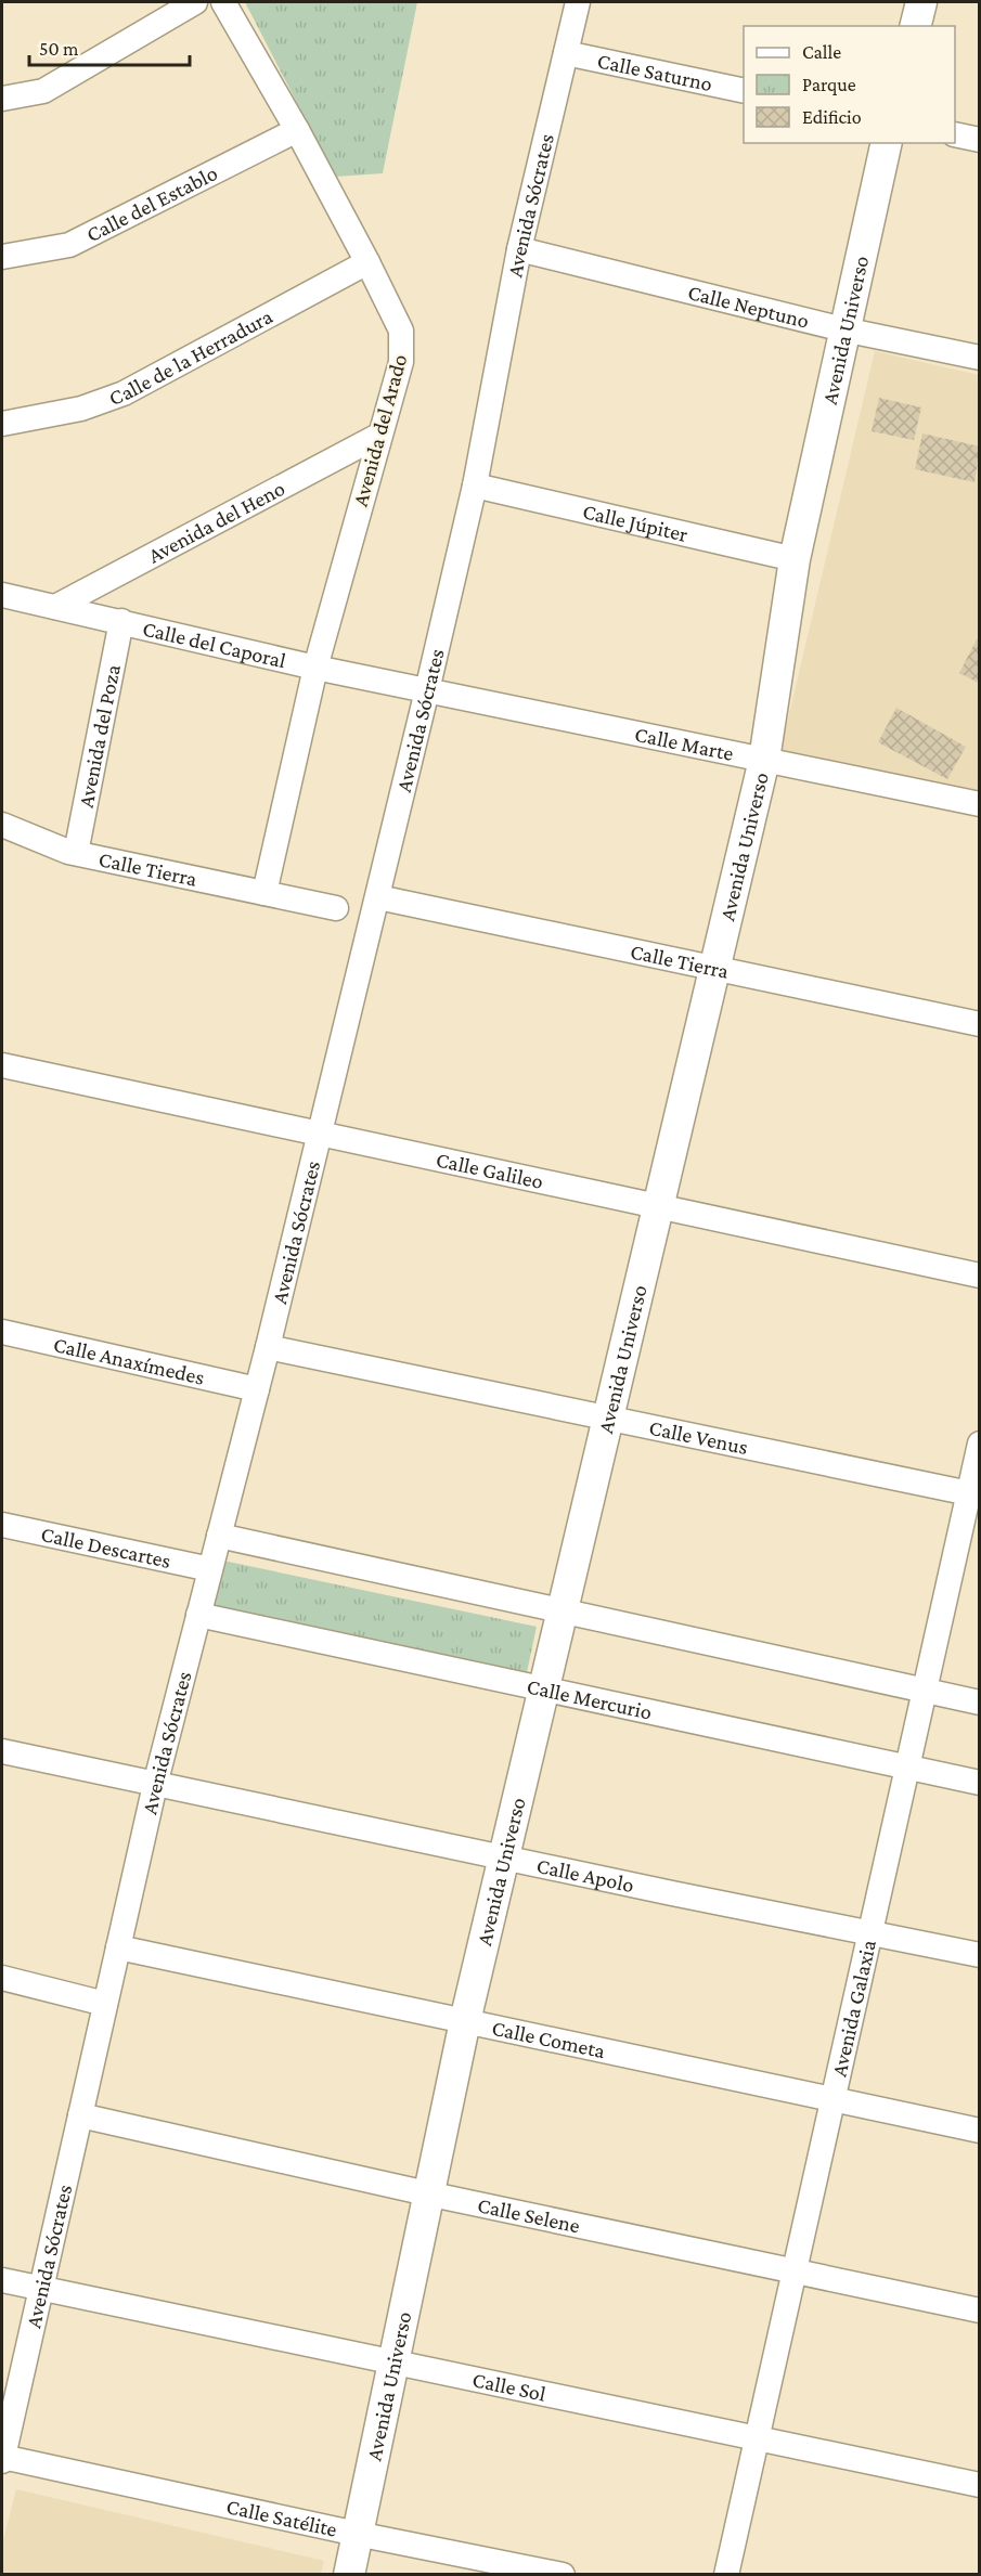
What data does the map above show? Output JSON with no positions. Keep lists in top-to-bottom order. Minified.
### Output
{"streets":{"street":["Calle Saturno","Calle del Establo","Avenida Sócrates","Calle Neptuno","Avenida Universo","Calle de la Herradura","Avenida del Arado","Avenida del Heno","Calle Júpiter","Calle del Caporal","Avenida del Poza","Calle Marte","Calle Tierra","Calle Galileo","Calle Anaxímedes","Calle Venus","Calle Descartes","Calle Mercurio","Calle Apolo","Avenida Galaxia","Calle Cometa","Calle Selene","Calle Sol","Calle Satélite"]},"crossings":[["Calle Saturno","Avenida Sócrates"],["Calle del Establo","Avenida del Arado"],["Avenida Sócrates","Calle Neptuno"],["Avenida Sócrates","Calle Júpiter"],["Avenida Sócrates","Calle del Caporal"],["Avenida Sócrates","Calle Marte"],["Avenida Sócrates","Calle Tierra"],["Avenida Sócrates","Calle Galileo"],["Avenida Sócrates","Calle Anaxímedes"],["Avenida Sócrates","Calle Venus"],["Avenida Sócrates","Calle Descartes"],["Avenida Sócrates","Calle Mercurio"],["Avenida Sócrates","Calle Apolo"],["Avenida Sócrates","Calle Cometa"],["Avenida Sócrates","Calle Selene"],["Avenida Sócrates","Calle Sol"],["Avenida Sócrates","Calle Satélite"],["Calle Neptuno","Avenida Universo"],["Avenida Universo","Calle Júpiter"],["Avenida Universo","Calle Marte"],["Avenida Universo","Calle Tierra"],["Avenida Universo","Calle Galileo"],["Avenida Universo","Calle Venus"],["Avenida Universo","Calle Mercurio"],["Avenida Universo","Calle Apolo"],["Avenida Universo","Calle Cometa"],["Avenida Universo","Calle Selene"],["Avenida Universo","Calle Sol"],["Avenida Universo","Calle Satélite"],["Calle de la Herradura","Avenida del Arado"],["Avenida del Arado","Avenida del Heno"],["Avenida del Arado","Calle del Caporal"],["Avenida del Arado","Calle Tierra"],["Avenida del Heno","Calle del Caporal"],["Calle del Caporal","Avenida del Poza"],["Calle del Caporal","Calle Marte"],["Avenida del Poza","Calle Tierra"],["Calle Venus","Avenida Galaxia"],["Calle Mercurio","Avenida Galaxia"],["Calle Apolo","Avenida Galaxia"],["Avenida Galaxia","Calle Cometa"],["Avenida Galaxia","Calle Selene"],["Avenida Galaxia","Calle Sol"]],"legend":["Calle","Parque","Edificio"],"scale_bar":"50 m"}
